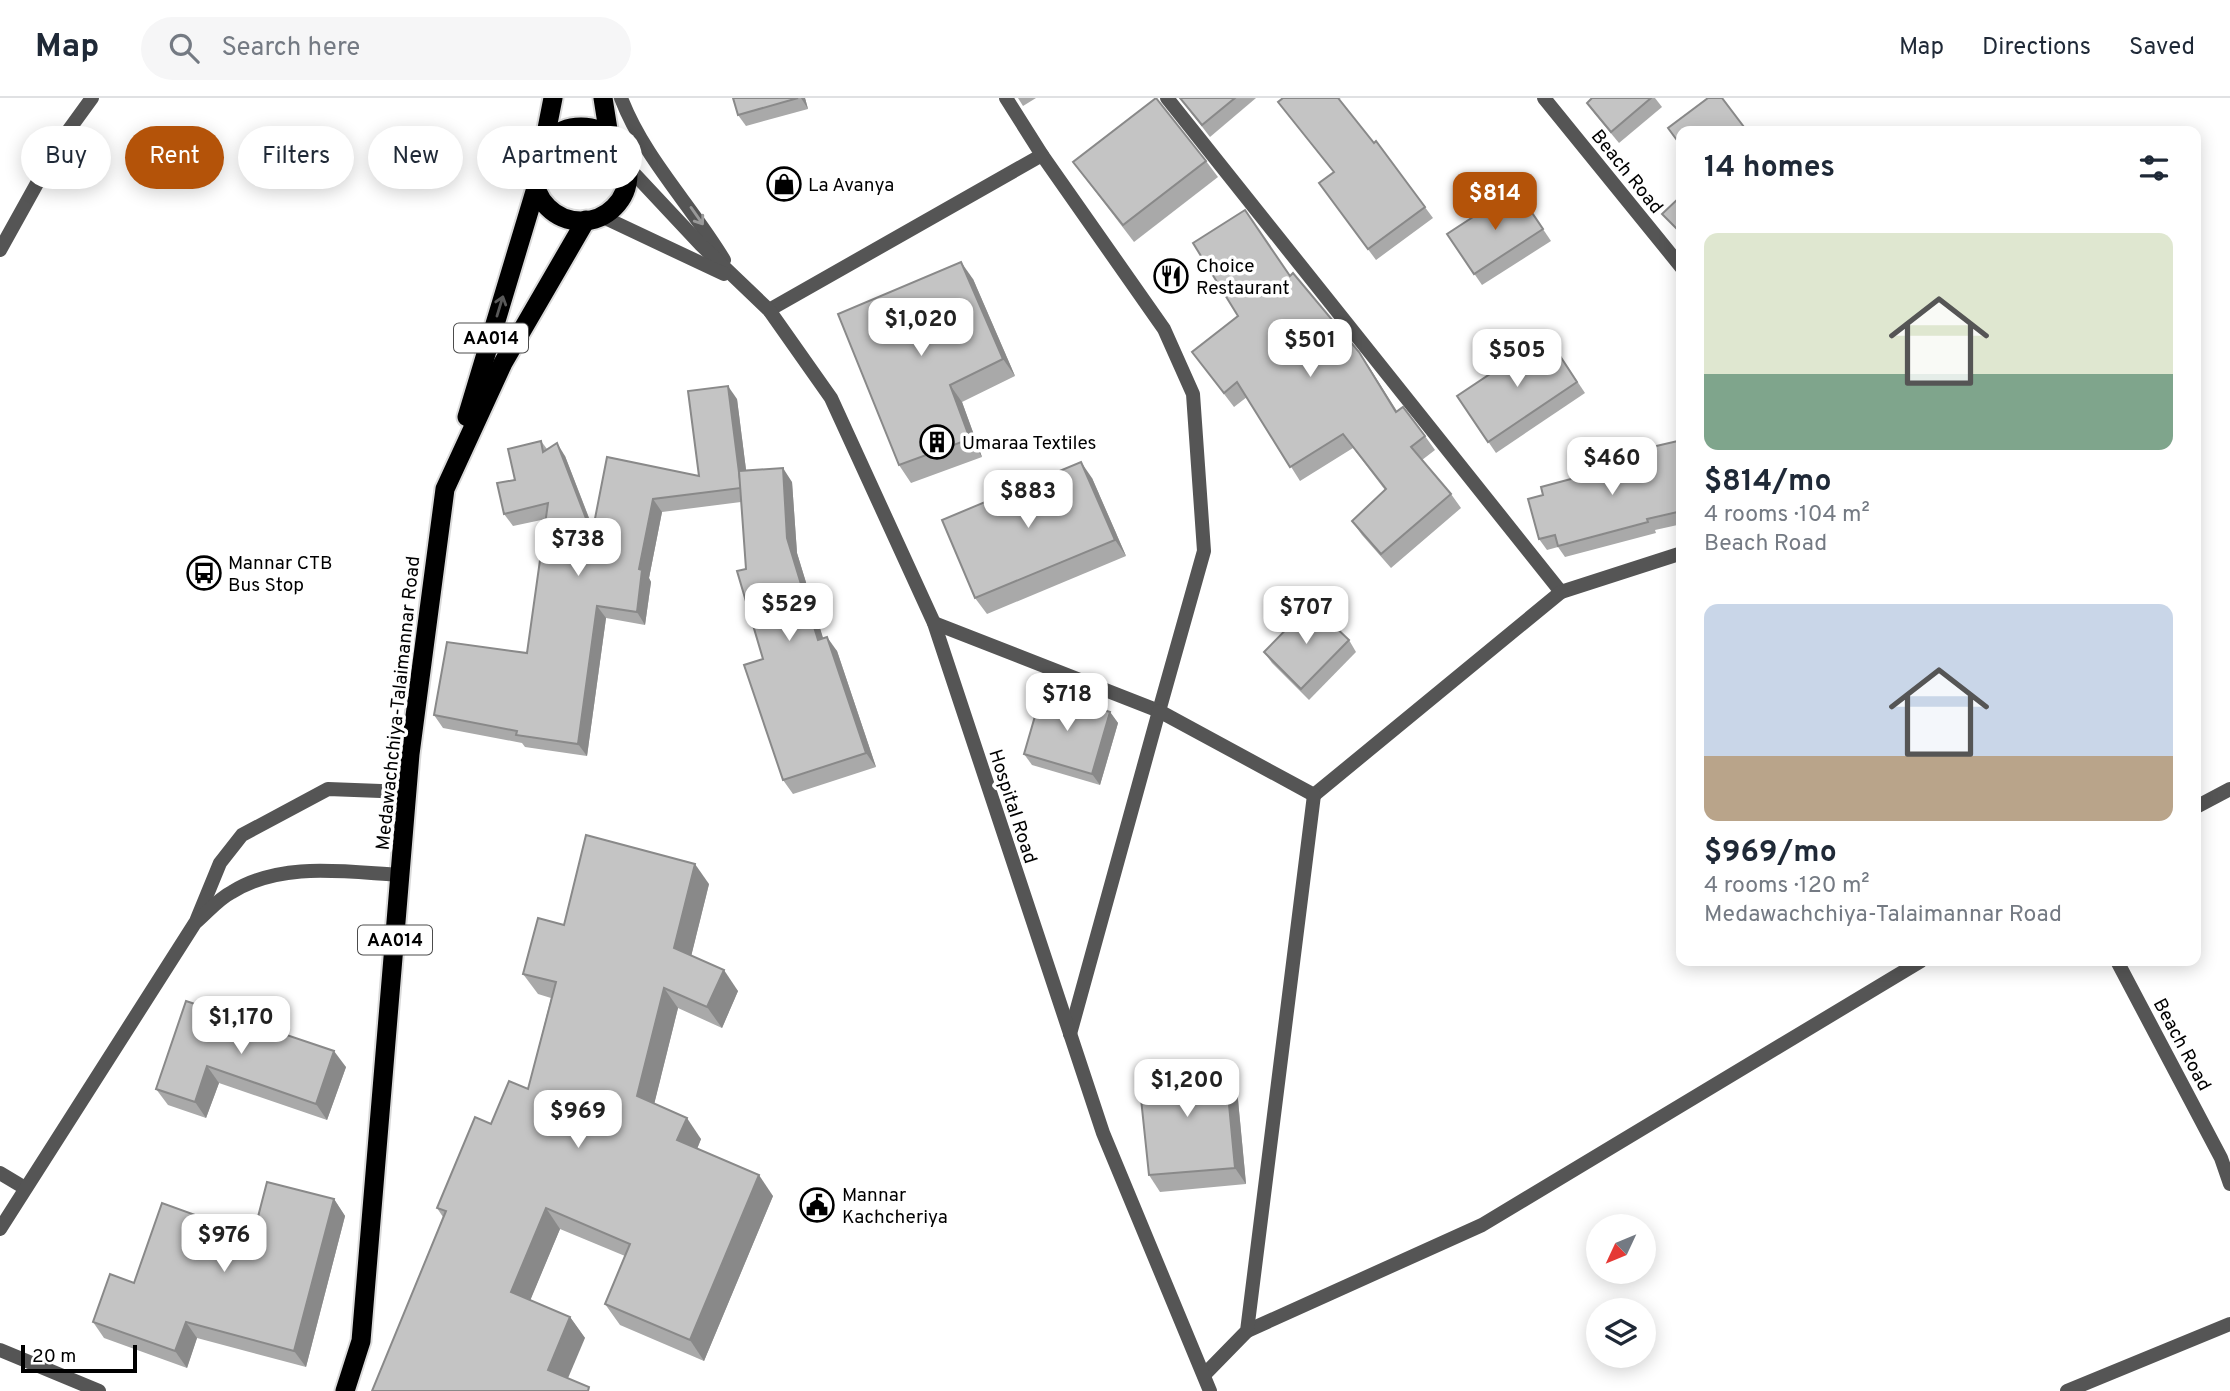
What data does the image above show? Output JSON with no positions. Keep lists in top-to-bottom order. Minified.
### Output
{"streets":{"highway":["AA014","Medawachchiya-Talaimannar Road"],"street":["Beach Road","Hospital Road"]},"crossings":[["AA014","Medawachchiya-Talaimannar Road"]],"places":{"shop":["La Avanya"],"restaurant":["Choice Restaurant"],"building":["Umaraa Textiles"],"bus stop":["Mannar CTB Bus Stop"],"public building":["Mannar Kachcheriya"]},"scale_bar":"20 m","north":"bottom left","page":{"header":"Map","search":"Search here","nav":["Map","Directions","Saved"],"chip":["Buy","Rent","Filters","New","Apartment"],"heading":"14 homes","price":["$814","$1,020","$501","$505","$460","$883","$738","$529","$707","$718","$1,170","$1,200","$969","$976"],"list":[{"name":"$814/mo","note":"4 rooms · 104 m² · Beach Road"},{"name":"$969/mo","note":"4 rooms · 120 m² · Medawachchiya-Talaimannar Road"}],"scale":"20 m"}}
